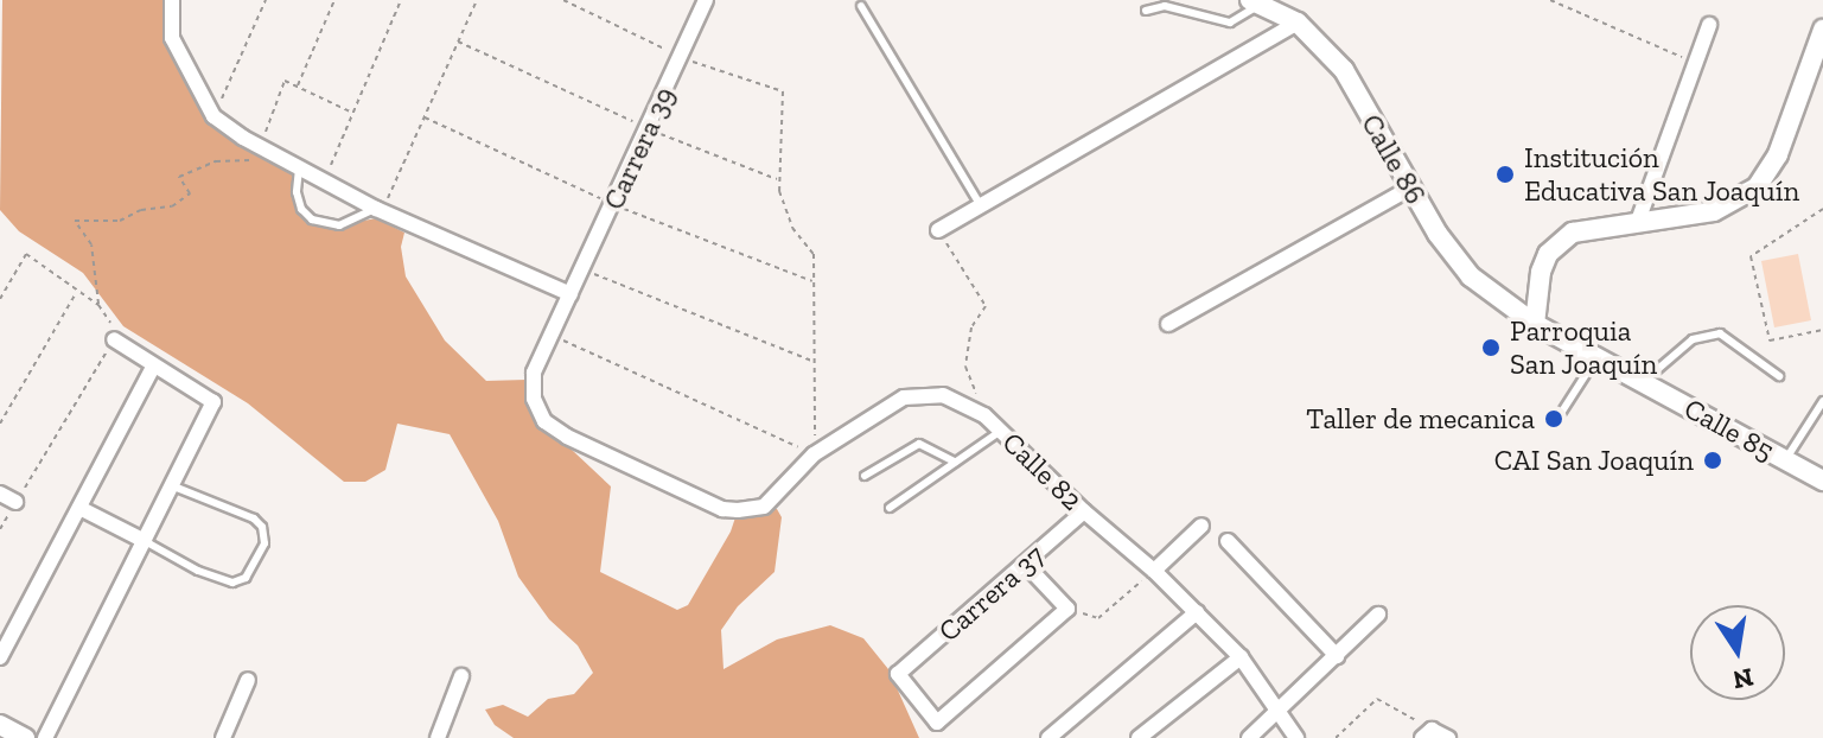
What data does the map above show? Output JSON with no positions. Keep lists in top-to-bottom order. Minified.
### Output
{"streets":{"main road":["Calle 86","Calle 85"],"street":["Carrera 39","Calle 82","Carrera 37"]},"crossings":[["Carrera 39","Calle 82"],["Calle 86","Calle 85"],["Calle 82","Carrera 37"]],"places":["Institución Educativa San Joaquín","Parroquia San Joaquín","Taller de mecanica","CAI San Joaquín"],"north":"bottom"}
